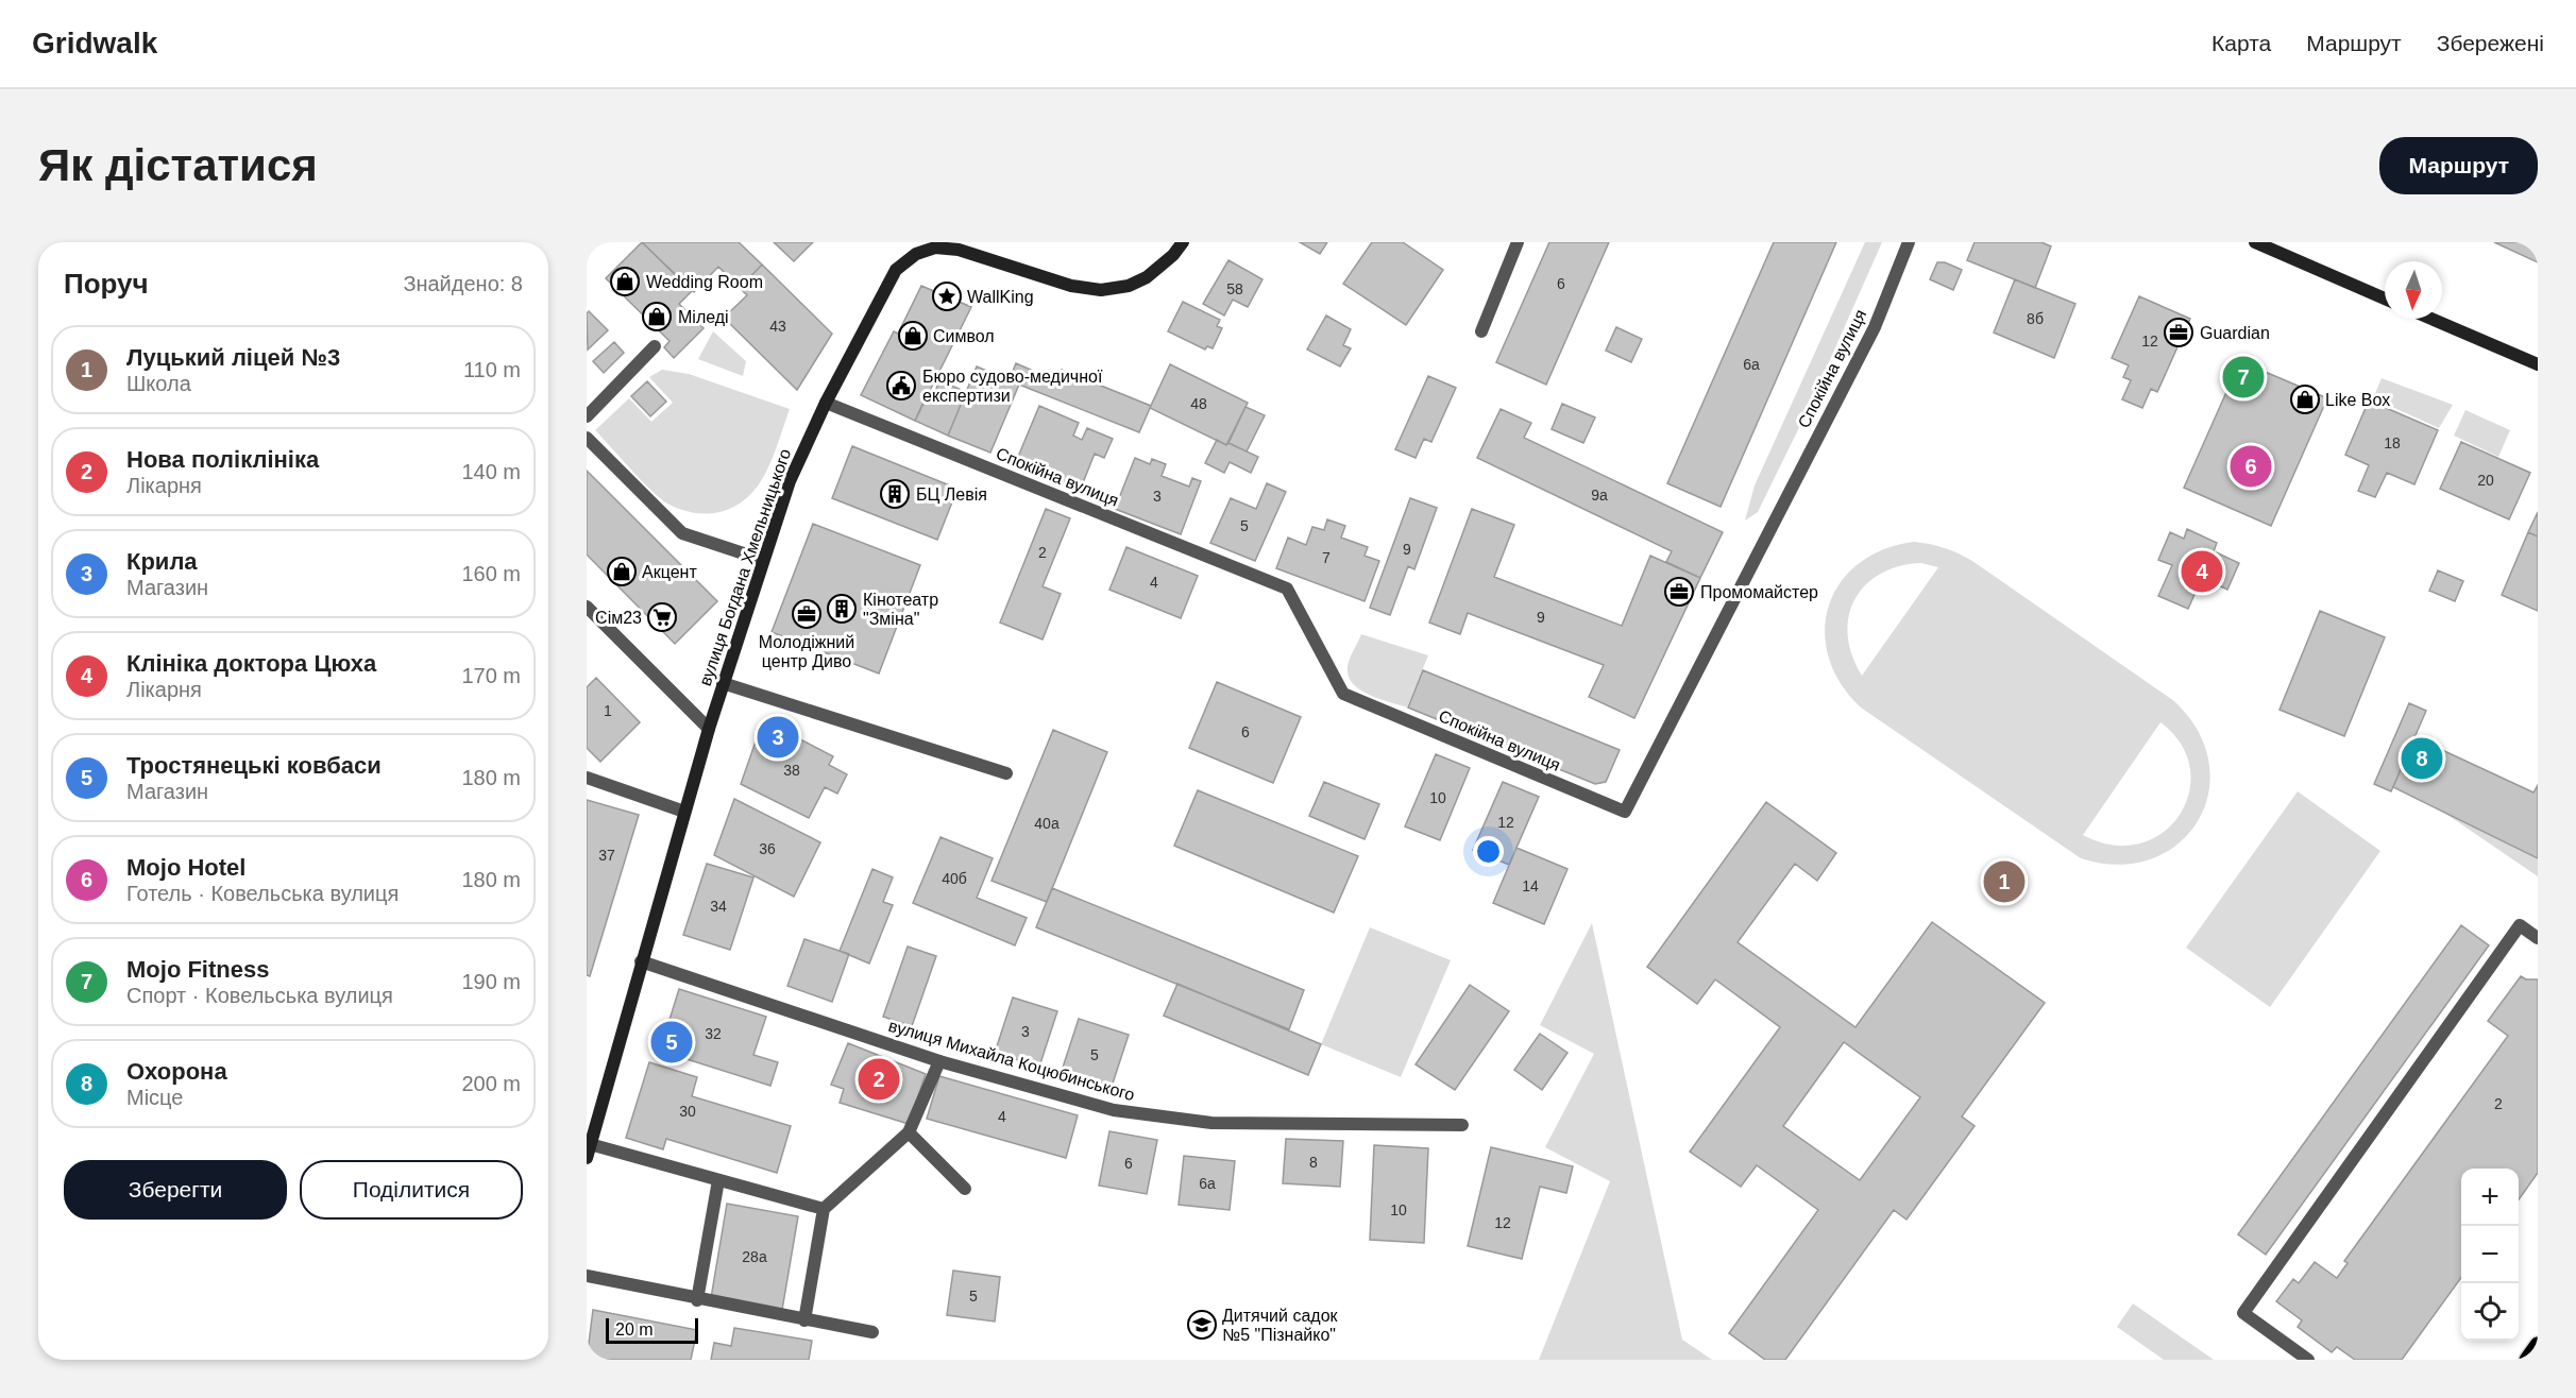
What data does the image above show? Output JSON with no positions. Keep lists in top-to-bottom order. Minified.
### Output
{"streets":{"main road":["вулиця Богдана Хмельницького"],"street":["Спокійна вулиця","вулиця Михайла Коцюбинського"]},"crossings":[["Спокійна вулиця","вулиця Богдана Хмельницького"],["вулиця Богдана Хмельницького","вулиця Михайла Коцюбинського"]],"places":{"shop":["Wedding Room","Міледі","Символ","Like Box","Акцент"],"place":["WallKing"],"office":["Guardian","Промомайстер","Молодіжний центр Диво"],"public building":["Бюро судово-медичної експертизи"],"building":["БЦ Левія","Кінотеатр \"Зміна\""],"supermarket":["Сім23"],"school or university":["Дитячий садок №5 \"Пізнайко\""]},"house_numbers":["6","58","8б","43","12","6а","48","18","20","9а","3","5","9","2","7","4","9","1","6","38","10","12","40а","36","37","40б","14","34","3","32","5","2","30","4","8","6","6а","10","12","28а","5"],"scale_bar":"20 m","north":"bottom","page":{"header":"Gridwalk","nav":["Карта","Маршрут","Збережені"],"buttons":["Маршрут",["Зберегти","Поділитися"]],"title":"Як дістатися","heading":["Поруч","Знайдено: 8"],"list":[{"mark":"1","name":"Луцький ліцей №3","note":"Школа","value":"110 m"},{"mark":"2","name":"Нова поліклініка","note":"Лікарня","value":"140 m"},{"mark":"3","name":"Крила","note":"Магазин","value":"160 m"},{"mark":"4","name":"Клініка доктора Цюха","note":"Лікарня","value":"170 m"},{"mark":"5","name":"Тростянецькі ковбаси","note":"Магазин","value":"180 m"},{"mark":"6","name":"Mojo Hotel","note":"Готель · Ковельська вулиця","value":"180 m"},{"mark":"7","name":"Mojo Fitness","note":"Спорт · Ковельська вулиця","value":"190 m"},{"mark":"8","name":"Охорона","note":"Місце","value":"200 m"}],"pins":["7","6","4","3","8","1","5","2"],"map_buttons":["+","−"],"scale":"20 m"}}
